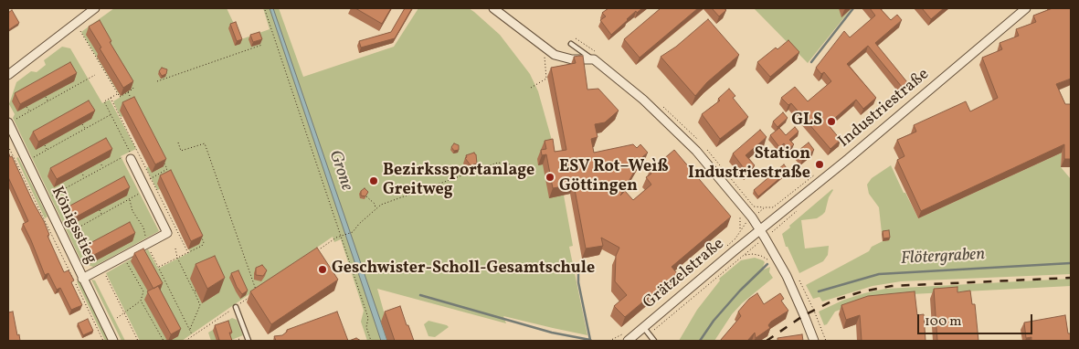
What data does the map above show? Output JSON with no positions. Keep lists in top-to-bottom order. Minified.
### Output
{"streets":{"street":["Industriestraße","Königsstieg","Grätzelstraße"]},"crossings":[["Industriestraße","Grätzelstraße"]],"water":["Grone","Flötergraben"],"places":["GLS","Station Industriestraße","ESV Rot–Weìß Göttingen","Bezirkssportanlage Greitweg","Geschwister-Scholl-Gesamtschule"],"scale_bar":"100 m"}
